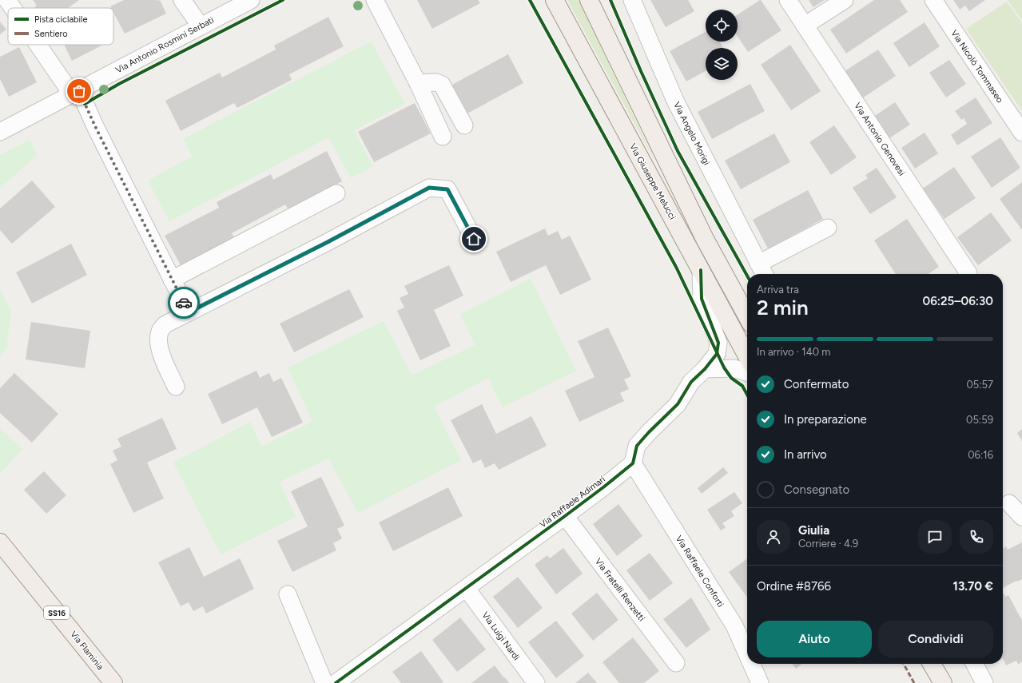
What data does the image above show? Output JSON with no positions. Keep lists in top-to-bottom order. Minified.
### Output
{"streets":{"main road":["Via Giuseppe Melucci","SS16","Via Flaminia"],"street":["Via Antonio Rosmini Serbati","Via Nicolò Tommaseo","Via Angelo Morigi","Via Antonio Genovesi","Via Raffaele Adimari","Via Raffaele Conforti","Via Fratelli Renzetti","Via Luigi Nardi"]},"crossings":[["Via Raffaele Adimari","Via Raffaele Conforti"],["Via Raffaele Adimari","Via Fratelli Renzetti"],["Via Raffaele Adimari","Via Luigi Nardi"]],"legend":["Pista ciclabile","Sentiero"],"page":{"heading":["2 min","Arriva tra","06:25–06:30"],"panel":["Giulia","Corriere · 4.9","Ordine #8766","13.70 €"],"bar":"In arrivo · 140 m","list":[["Confermato","05:57"],["In preparazione","05:59"],["In arrivo","06:16"],"Consegnato"],"buttons":["Aiuto","Condividi"]}}
